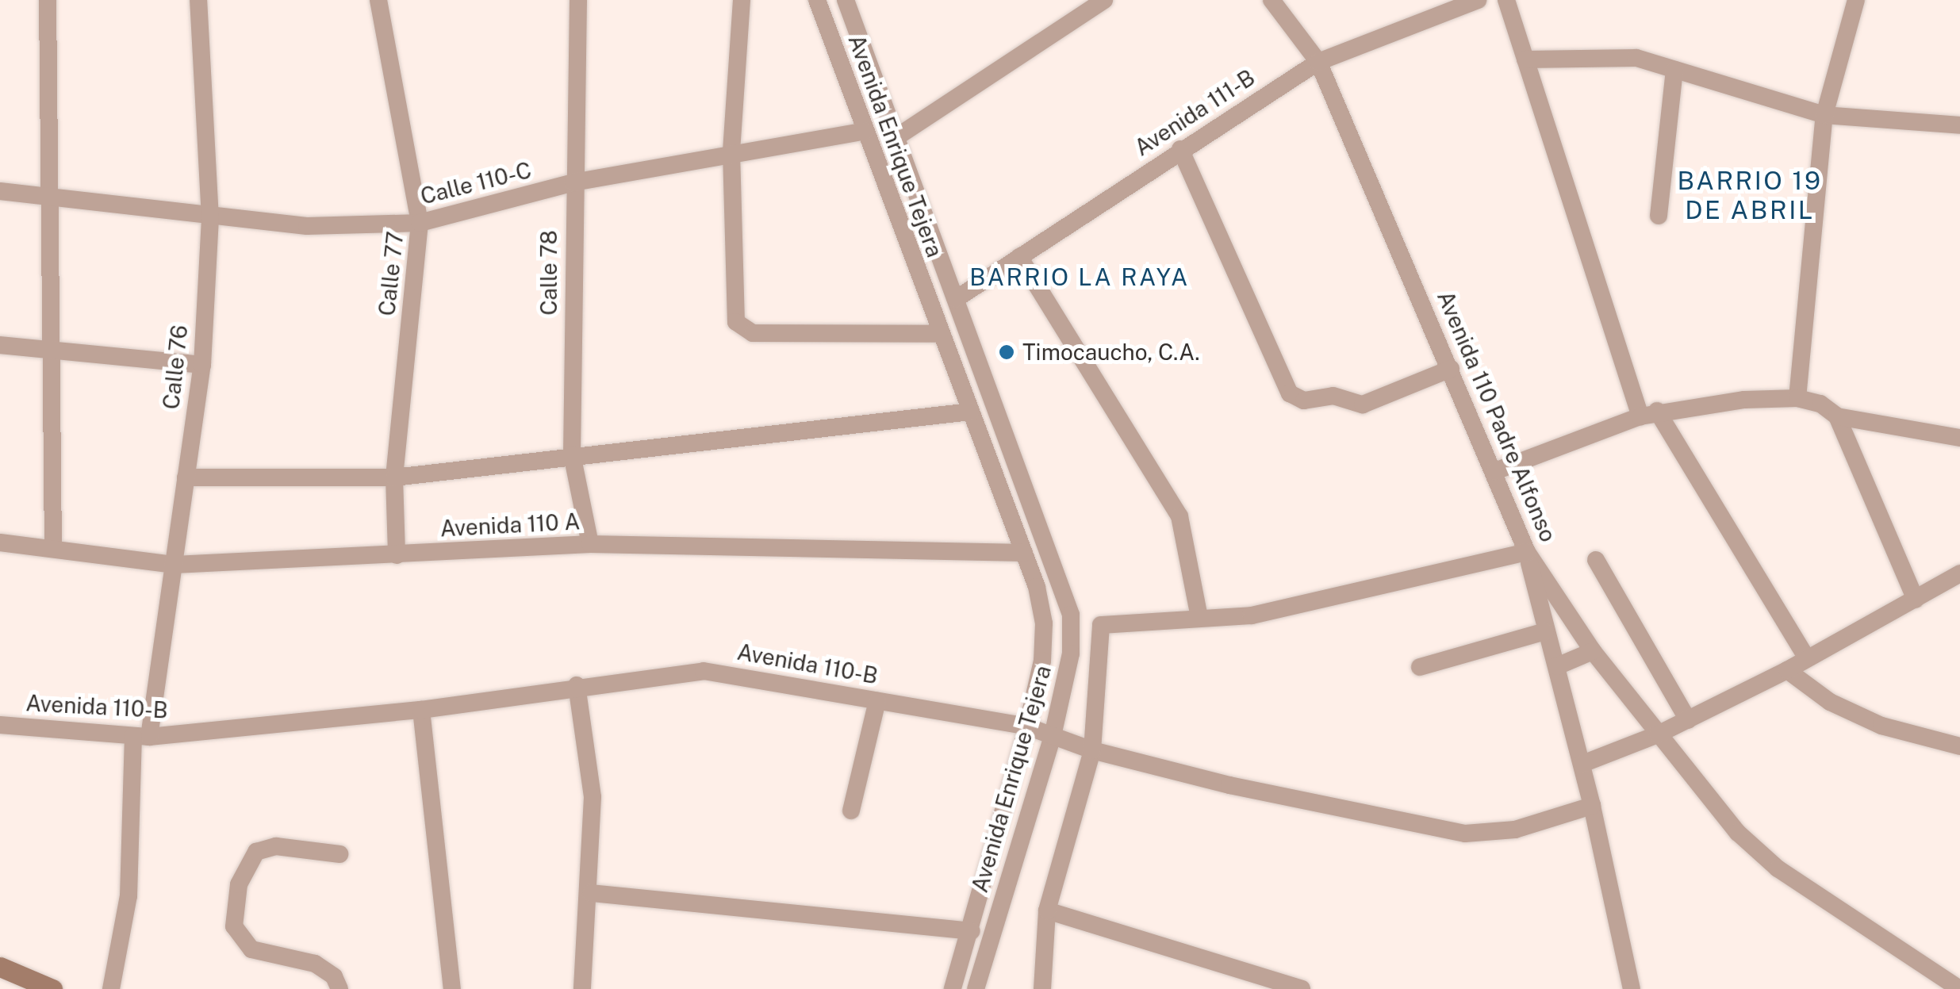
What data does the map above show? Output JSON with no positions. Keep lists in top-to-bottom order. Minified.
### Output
{"streets":{"street":["Avenida 111-B","Avenida Enrique Tejera","Calle 110-C","Calle 78","Calle 77","Calle 76","Avenida 110 Padre Alfonso","Avenida 110 A","Avenida 110-B"]},"crossings":[["Avenida 111-B","Avenida Enrique Tejera"],["Avenida 111-B","Avenida 110 Padre Alfonso"],["Avenida Enrique Tejera","Calle 110-C"],["Avenida Enrique Tejera","Avenida 110 A"],["Avenida Enrique Tejera","Avenida 110-B"],["Calle 110-C","Calle 78"],["Calle 110-C","Calle 77"],["Calle 110-C","Calle 76"],["Calle 78","Avenida 110 A"],["Calle 77","Avenida 110 A"],["Calle 76","Avenida 110 A"],["Calle 76","Avenida 110-B"]],"districts":["BARRIO 19 DE ABRIL","BARRIO LA RAYA"],"places":["Timocaucho, C.A."]}
